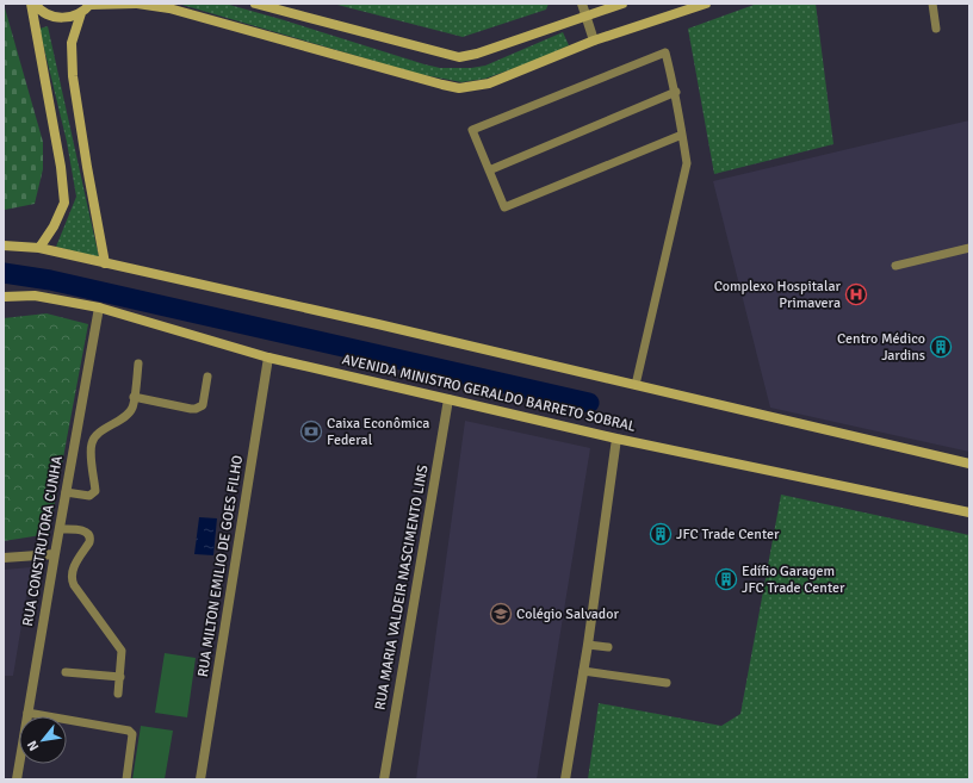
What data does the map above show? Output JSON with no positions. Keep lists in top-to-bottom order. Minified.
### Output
{"streets":{"main road":["AVENIDA MINISTRO GERALDO BARRETO SOBRAL"],"street":["RUA CONSTRUTORA CUNHA","RUA MILTON EMILIO DE GOES FILHO","RUA MARIA VALDEIR NASCIMENTO LINS"]},"crossings":[["AVENIDA MINISTRO GERALDO BARRETO SOBRAL","RUA CONSTRUTORA CUNHA"],["AVENIDA MINISTRO GERALDO BARRETO SOBRAL","RUA MILTON EMILIO DE GOES FILHO"],["AVENIDA MINISTRO GERALDO BARRETO SOBRAL","RUA MARIA VALDEIR NASCIMENTO LINS"]],"places":{"hospital":["Complexo Hospitalar Primavera"],"building":["Centro Médico Jardins","JFC Trade Center","Edífio Garagem JFC Trade Center"],"bank":["Caixa Econômica Federal"],"school or university":["Colégio Salvador"]},"north":"bottom left"}
